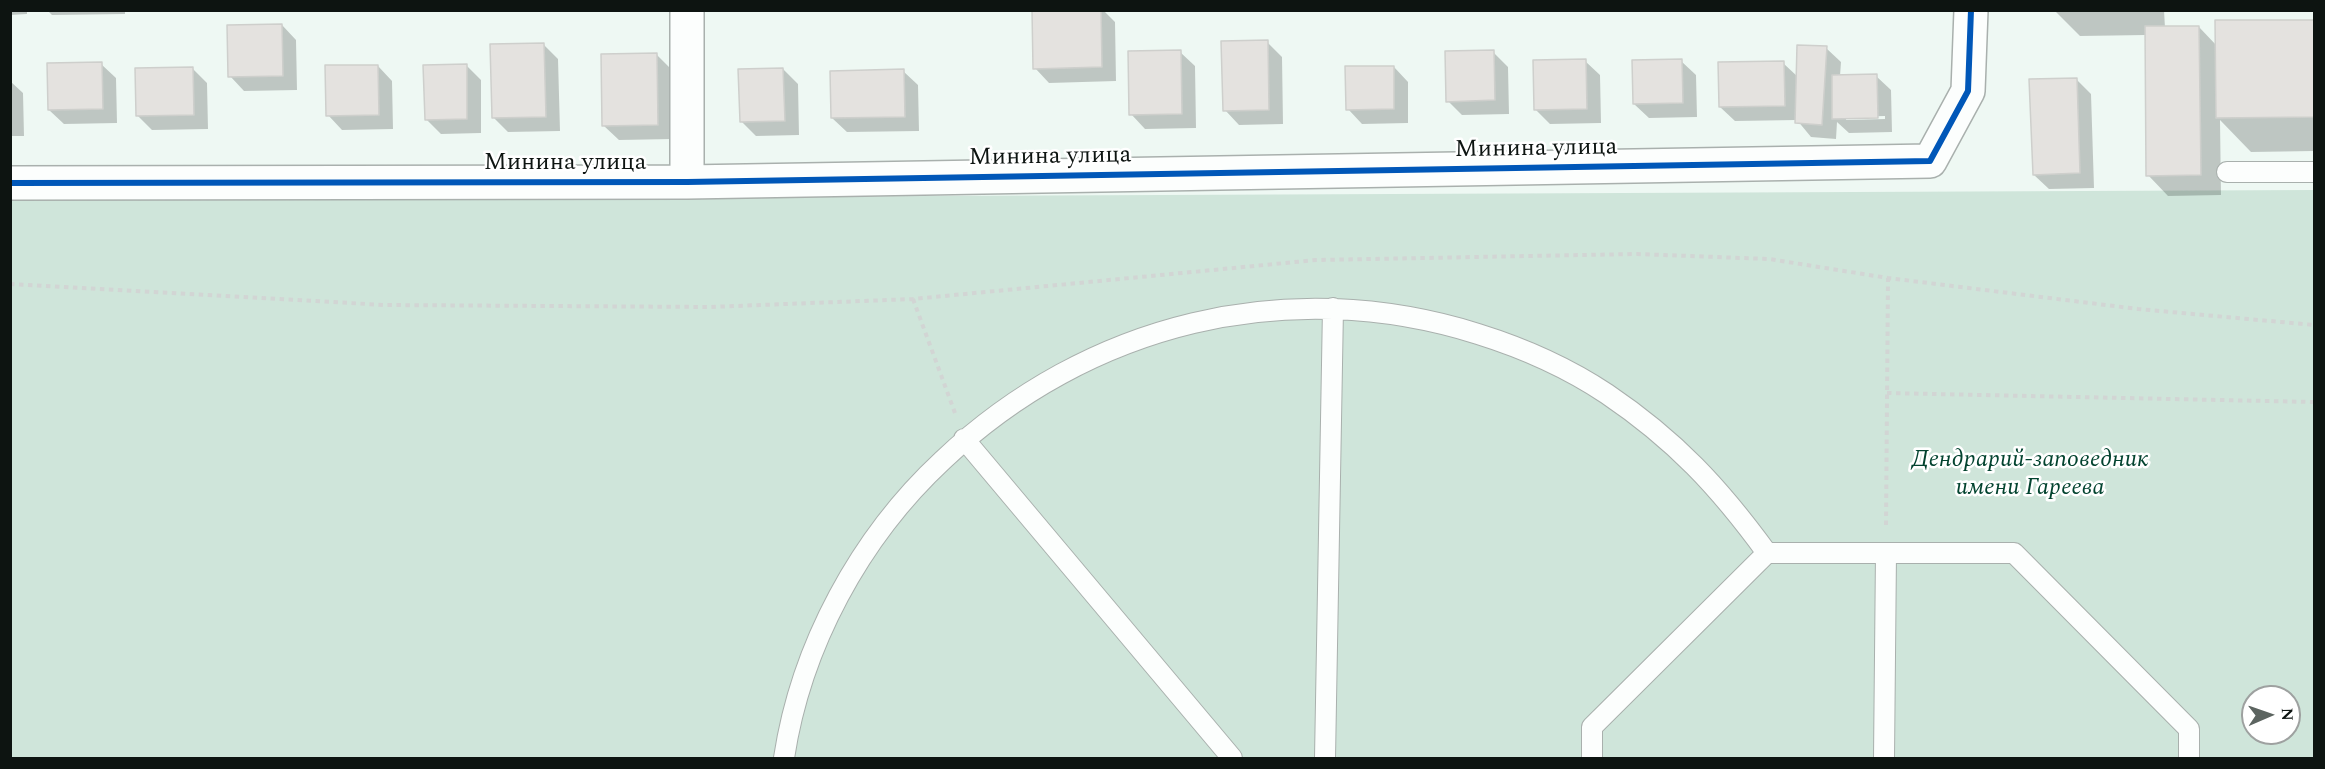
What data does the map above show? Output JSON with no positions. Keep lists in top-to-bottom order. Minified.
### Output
{"streets":{"street":["Минина улица"]},"parks":["Дендрарий-заповедник имени Гареева"],"north":"right"}
